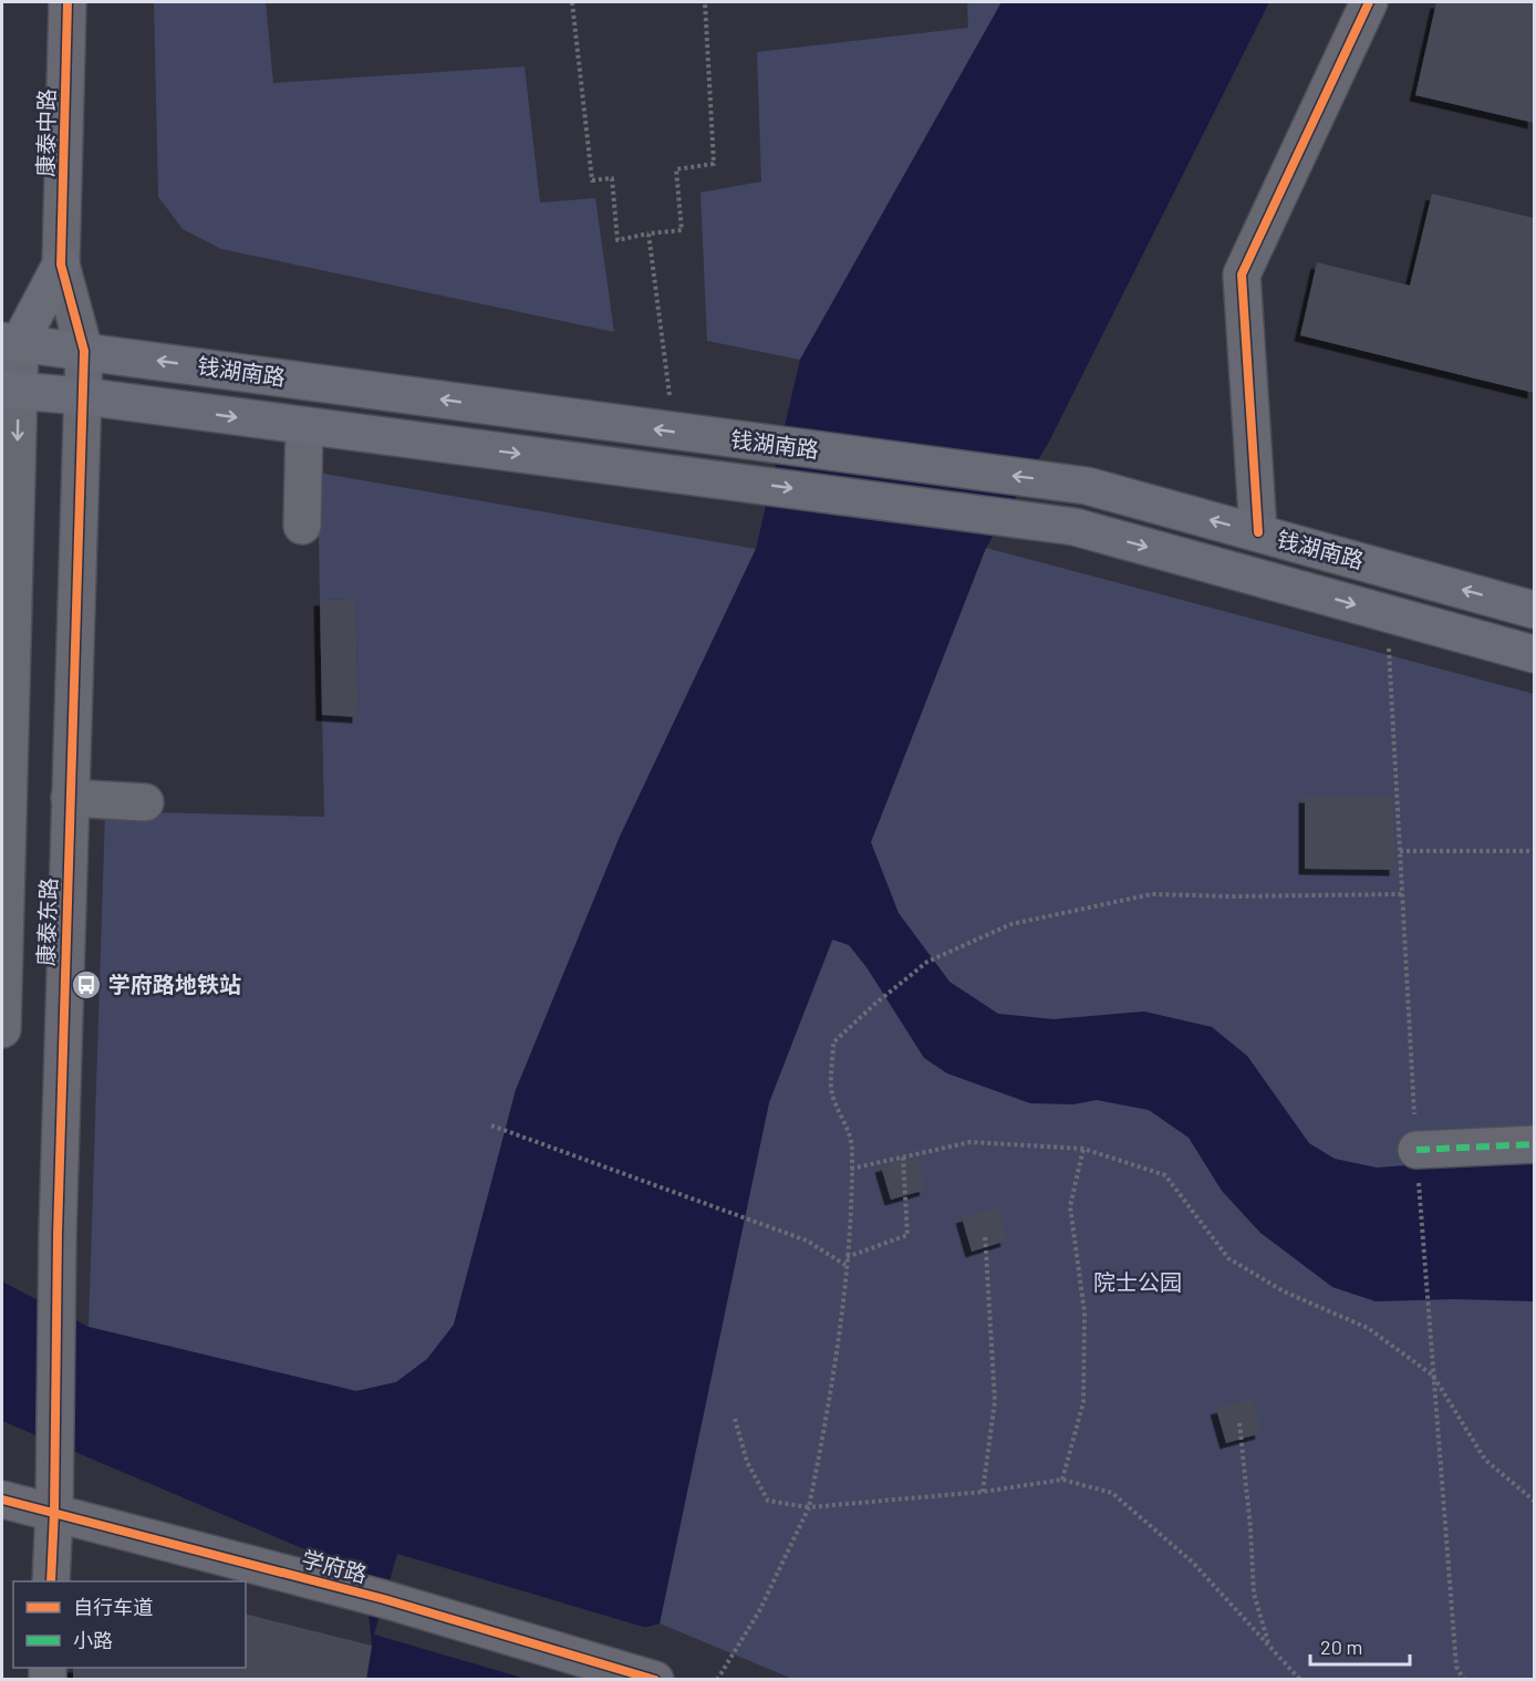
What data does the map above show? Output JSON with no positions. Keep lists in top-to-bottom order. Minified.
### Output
{"streets":{"main road":["钱湖南路"],"street":["康泰中路","康泰东路","学府路"]},"crossings":[["康泰中路","康泰东路"],["钱湖南路","康泰东路"],["康泰东路","学府路"]],"parks":["院士公园"],"places":{"bus stop":["学府路地铁站"]},"legend":["自行车道","小路"],"scale_bar":"20 m"}
